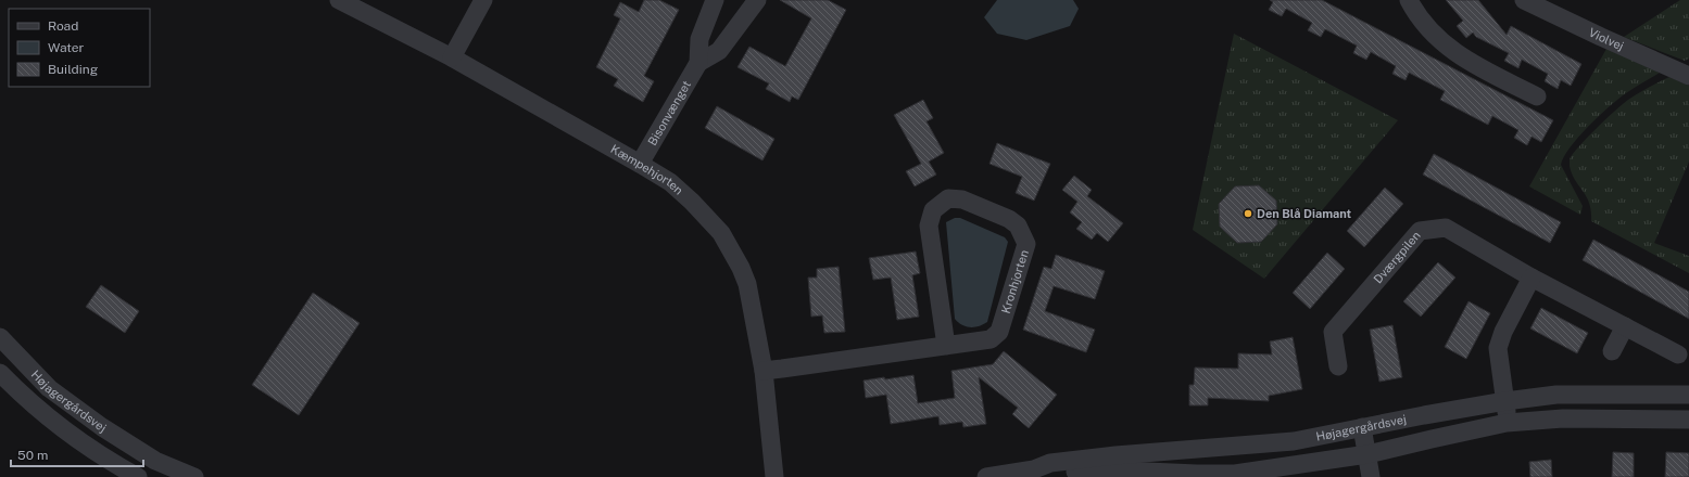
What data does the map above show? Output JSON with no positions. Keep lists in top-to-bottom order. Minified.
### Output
{"streets":{"street":["Violvej","Bisonvænget","Kæmpehjorten","Dværgpilen","Kronhjorten","Højagergårdsvej"]},"crossings":[["Bisonvænget","Kæmpehjorten"],["Kæmpehjorten","Kronhjorten"]],"places":["Den Blå Diamant"],"legend":["Road","Water","Building"],"scale_bar":"50 m"}
